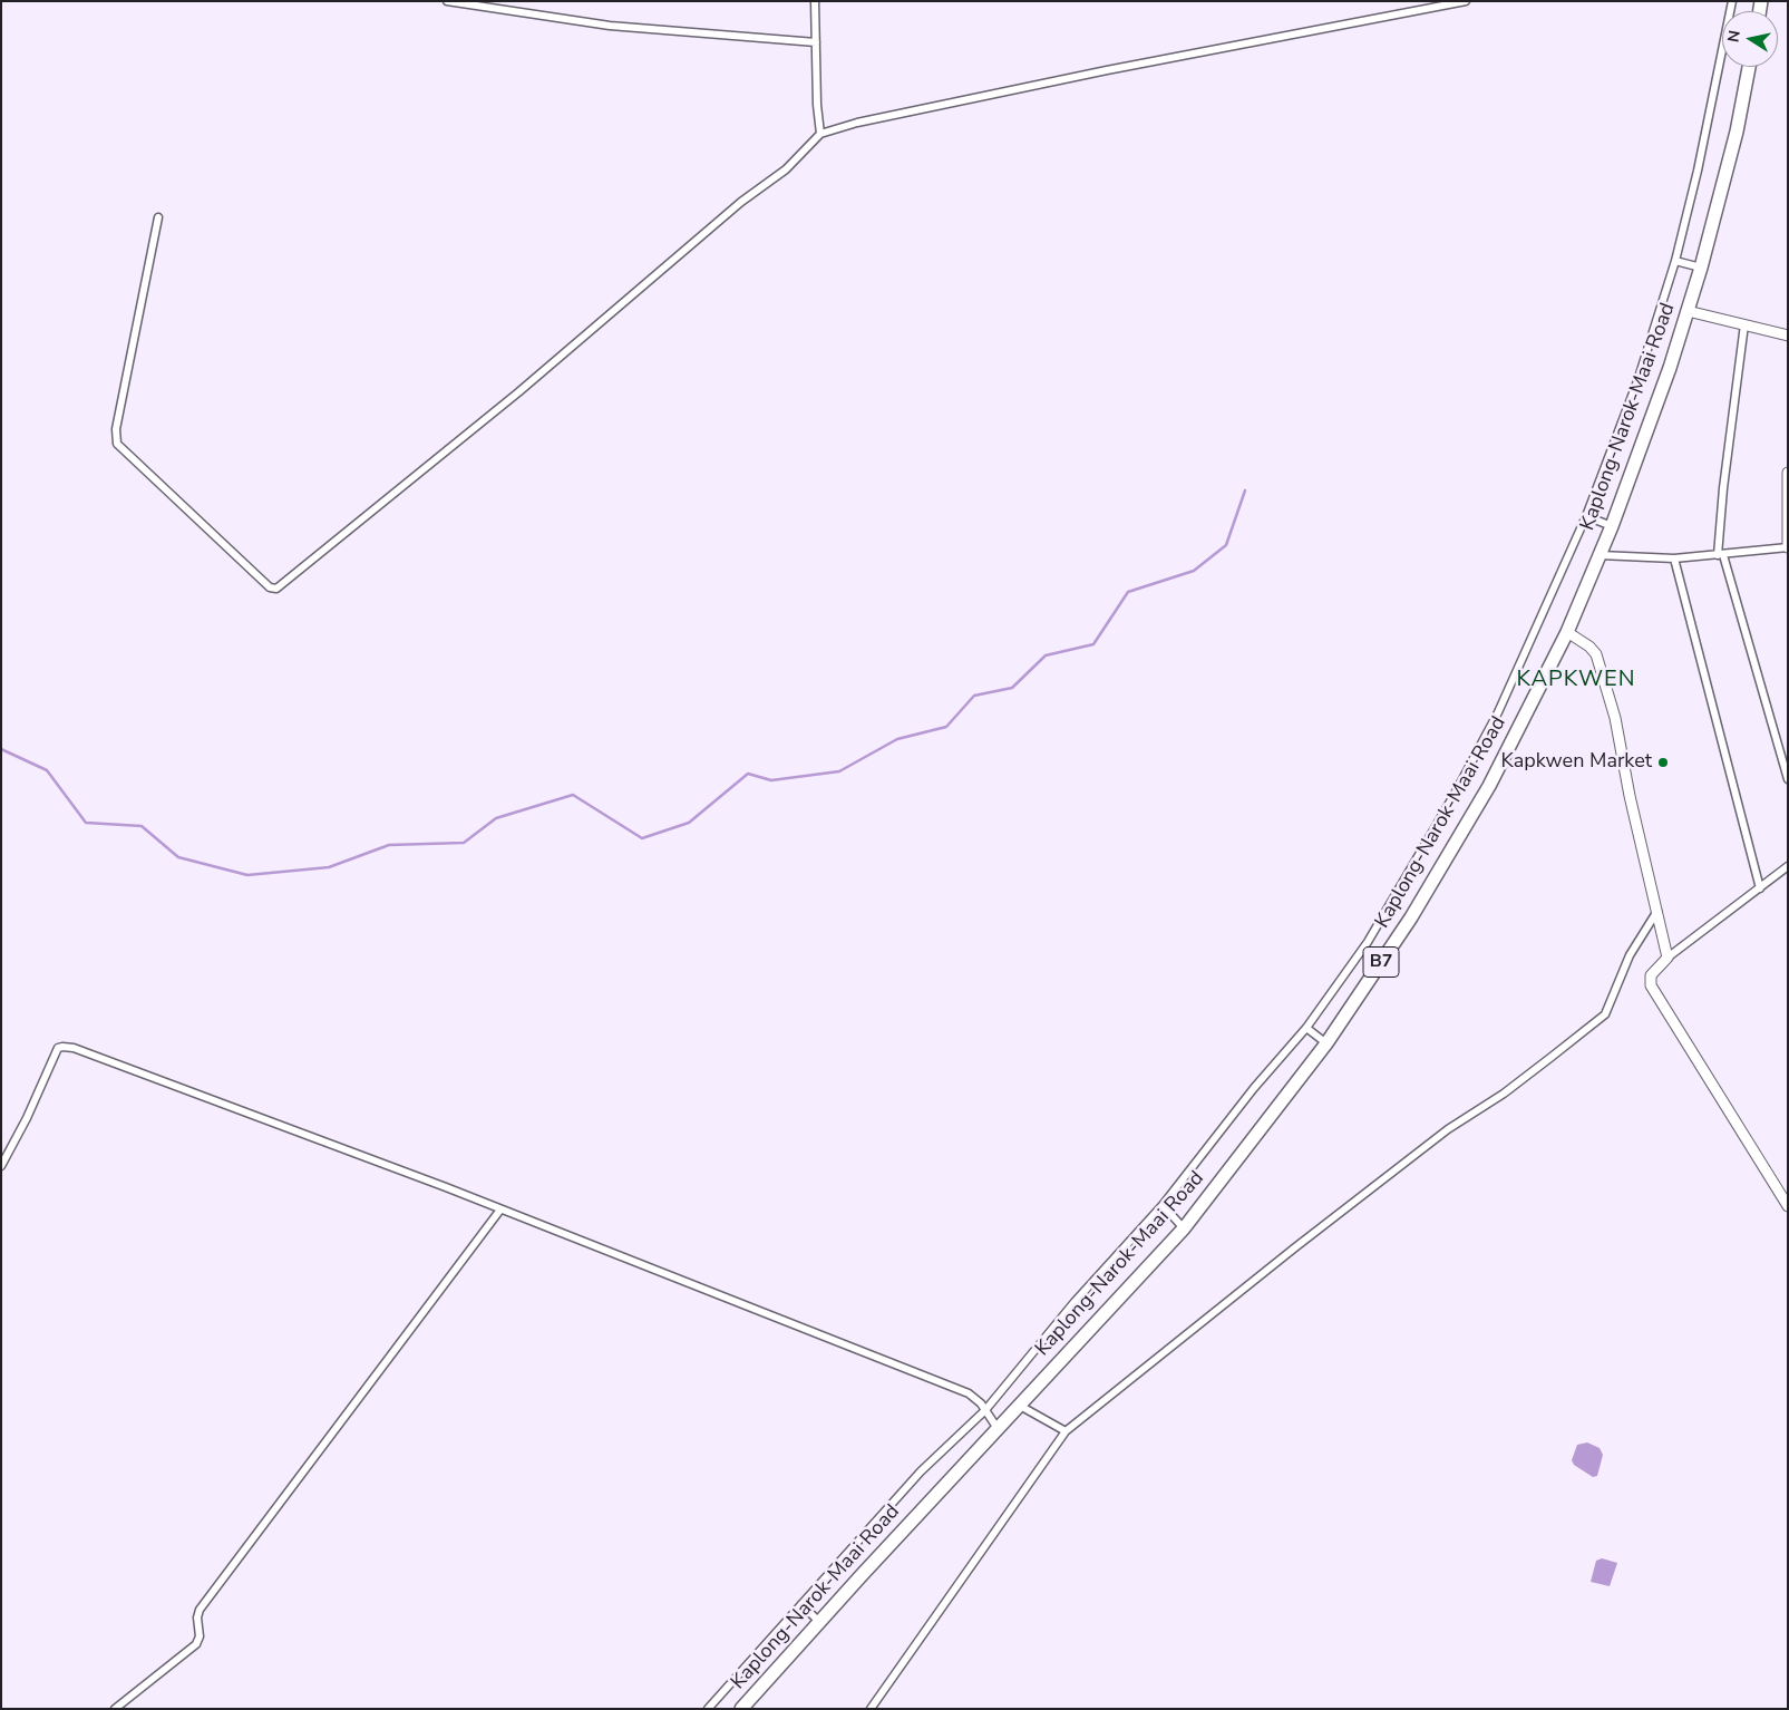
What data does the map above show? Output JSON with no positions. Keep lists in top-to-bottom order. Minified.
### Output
{"streets":{"highway":["Kaplong-Narok-Maai Road","B7"]},"districts":["KAPKWEN"],"places":["Kapkwen Market"],"north":"left"}
